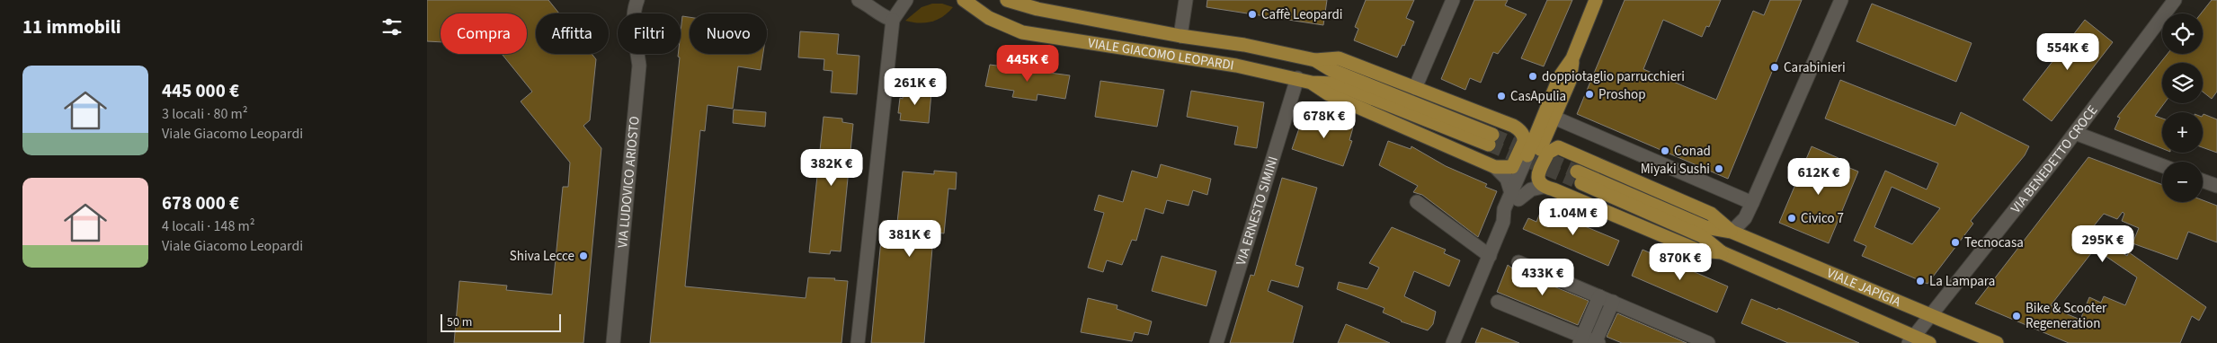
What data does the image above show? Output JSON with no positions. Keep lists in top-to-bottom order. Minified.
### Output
{"streets":{"main road":["VIALE GIACOMO LEOPARDI","VIALE JAPIGIA"],"street":["VIA BENEDETTO CROCE","VIA LUDOVICO ARIOSTO","VIA ERNESTO SIMINI"]},"crossings":[["VIALE GIACOMO LEOPARDI","VIA ERNESTO SIMINI"],["VIA BENEDETTO CROCE","VIALE JAPIGIA"]],"places":["Caffè Leopardi","Carabinieri","doppiotaglio parrucchieri","Proshop","CasApulia","Conad","Miyaki Sushi","Civico 7","Tecnocasa","Shiva Lecce","La Lampara","Bike & Scooter Regeneration"],"scale_bar":"50 m","page":{"heading":"11 immobili","map_buttons":["+","−"],"chip":["Compra","Affitta","Filtri","Nuovo"],"price":["554K €","445K €","261K €","678K €","382K €","612K €","1.04M €","381K €","295K €","870K €","433K €"],"list":[{"name":"445 000 €","note":"3 locali · 80 m² · Viale Giacomo Leopardi"},{"name":"678 000 €","note":"4 locali · 148 m² · Viale Giacomo Leopardi"}],"scale":"50 m"}}
